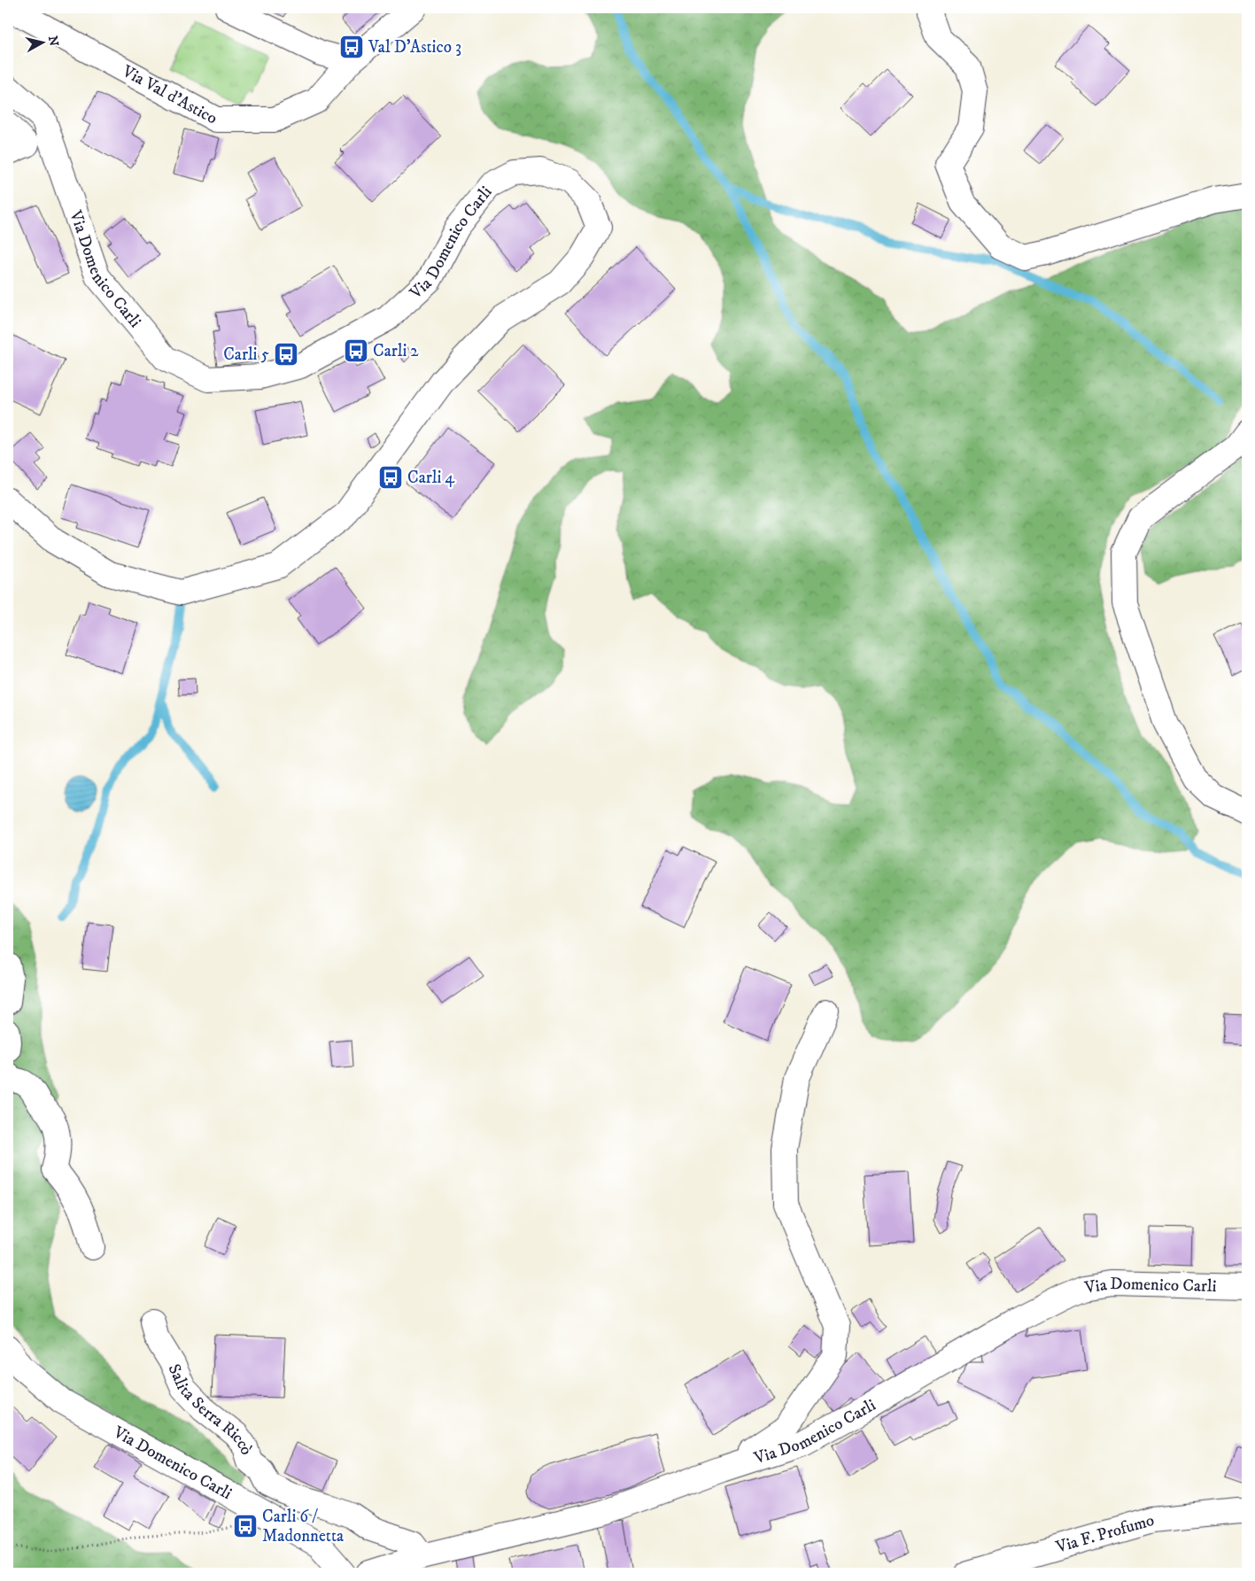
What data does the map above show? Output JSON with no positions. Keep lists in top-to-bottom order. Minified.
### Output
{"streets":{"street":["Via Val d'Astico","Via Domenico Carli","Salita Serra Riccò","Via F. Profumo"]},"crossings":[["Via Domenico Carli","Salita Serra Riccò"]],"places":{"bus stop":["Val D'Astico 3","Carli 2","Carli 5","Carli 4","Carli 6 / Madonnetta"]},"north":"right"}
